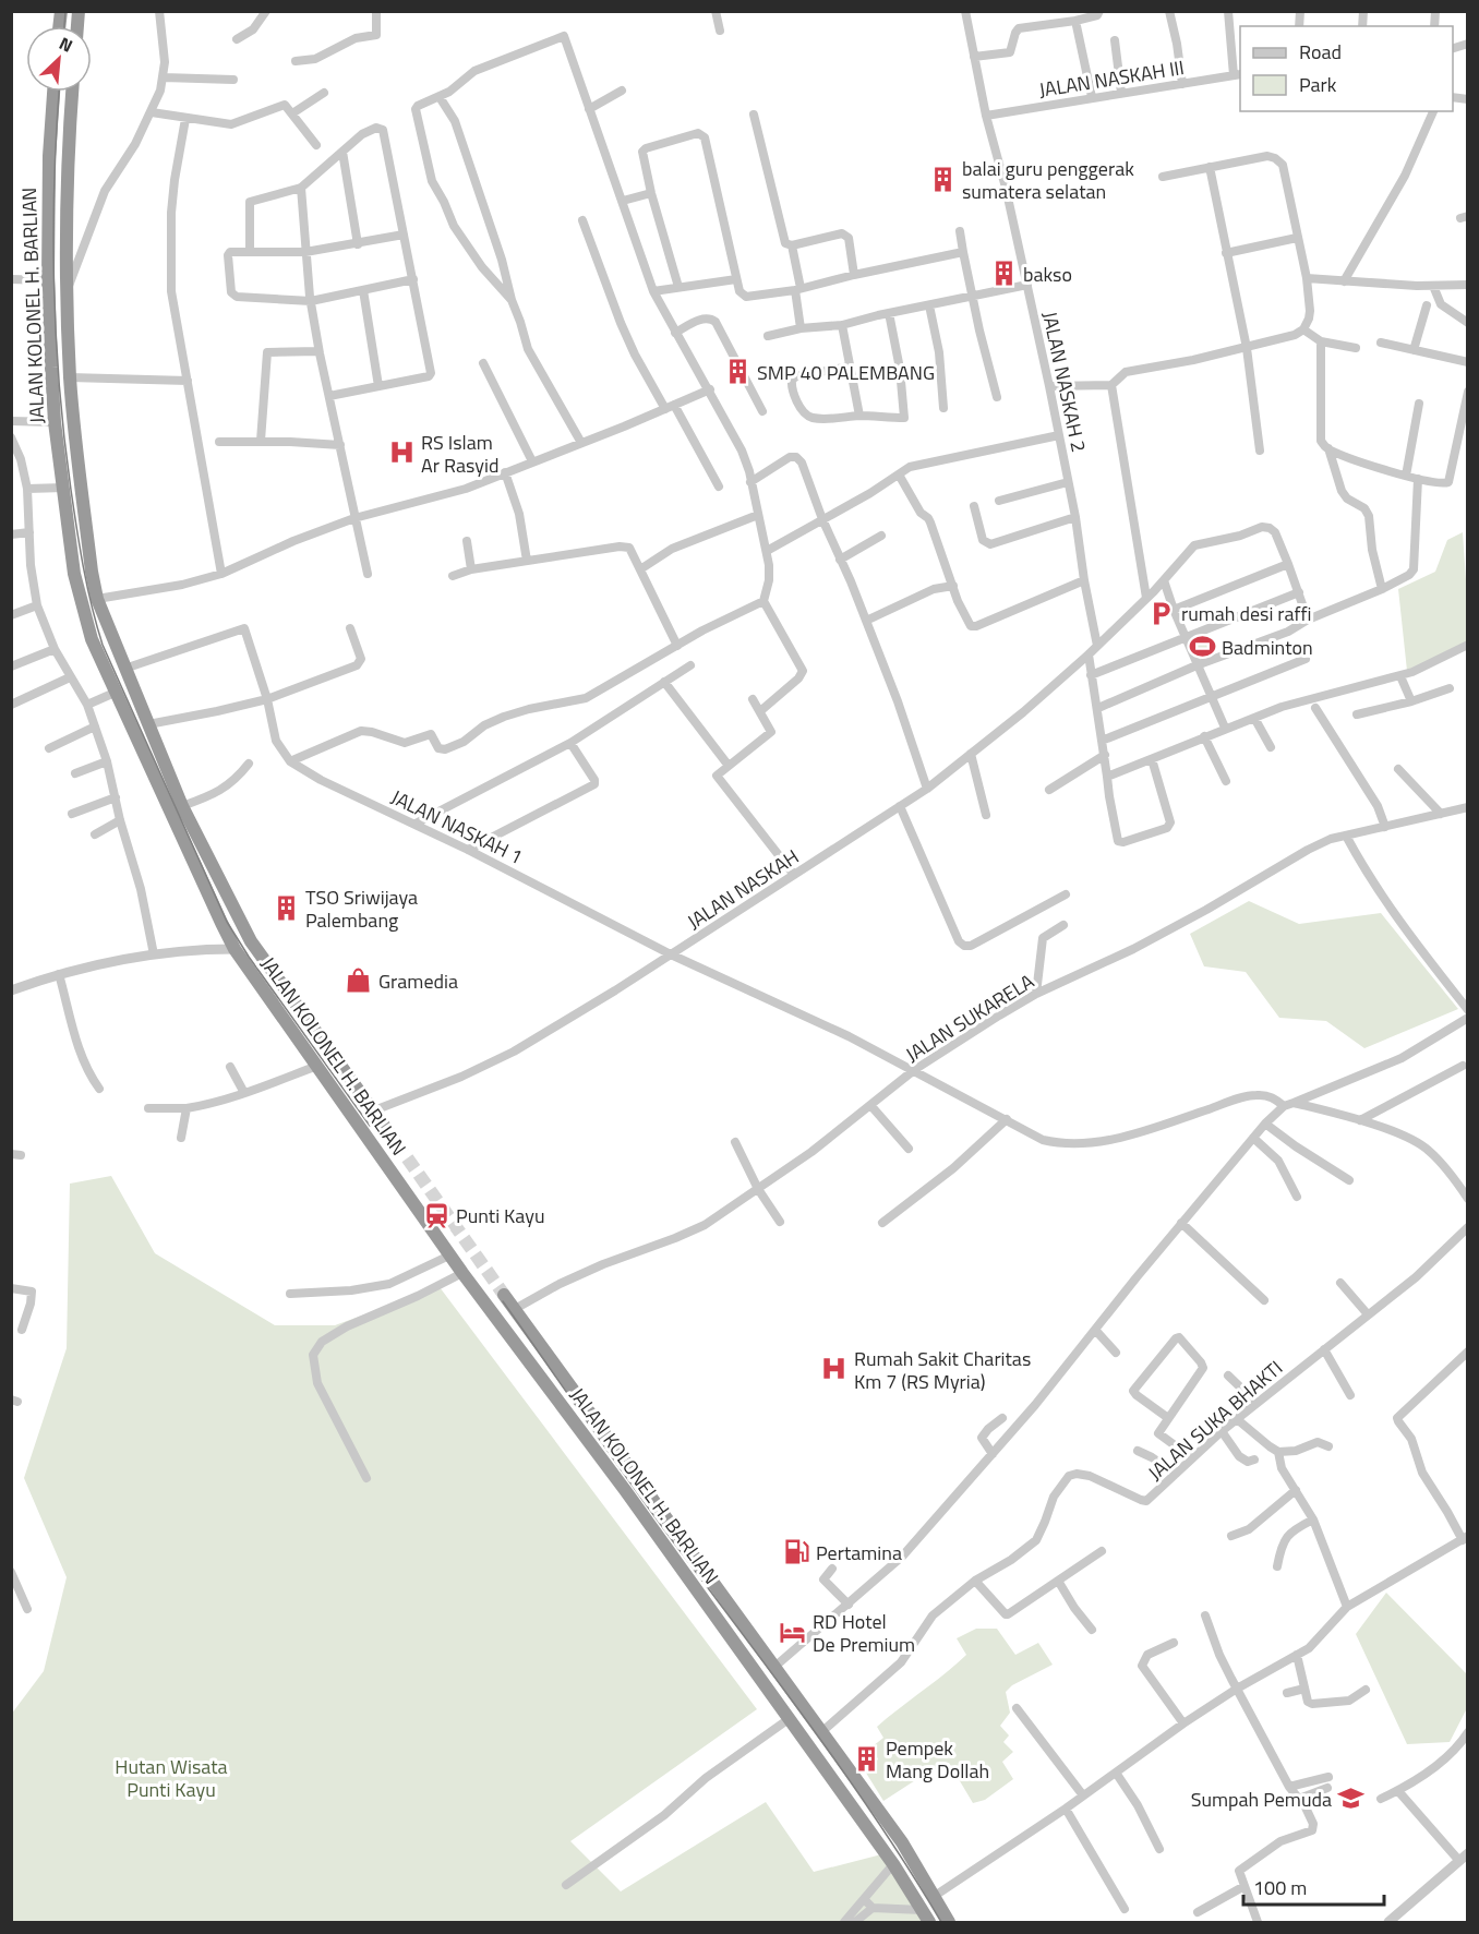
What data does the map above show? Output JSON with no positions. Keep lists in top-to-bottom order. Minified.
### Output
{"streets":{"highway":["JALAN KOLONEL H. BARLIAN"],"street":["JALAN NASKAH III","JALAN NASKAH 2","JALAN NASKAH 1","JALAN NASKAH","JALAN SUKARELA","JALAN SUKA BHAKTI"]},"crossings":[["JALAN NASKAH III","JALAN NASKAH 2"],["JALAN KOLONEL H. BARLIAN","JALAN SUKARELA"],["JALAN KOLONEL H. BARLIAN","JALAN SUKA BHAKTI"],["JALAN NASKAH 2","JALAN NASKAH"],["JALAN NASKAH 1","JALAN NASKAH"],["JALAN NASKAH 1","JALAN SUKARELA"]],"parks":["Hutan Wisata Punti Kayu"],"places":{"building":["balai guru penggerak sumatera selatan","bakso","SMP 40 PALEMBANG","TSO Sriwijaya Palembang","Pempek Mang Dollah"],"hospital":["RS Islam Ar Rasyid","Rumah Sakit Charitas Km 7 (RS Myria)"],"parking":["rumah desi raffi"],"sports":["Badminton"],"shop":["Gramedia"],"station":["Punti Kayu"],"fuel station":["Pertamina"],"hotel":["RD Hotel De Premium"],"school or university":["Sumpah Pemuda"]},"legend":["Road","Park"],"scale_bar":"100 m","north":"top right"}
